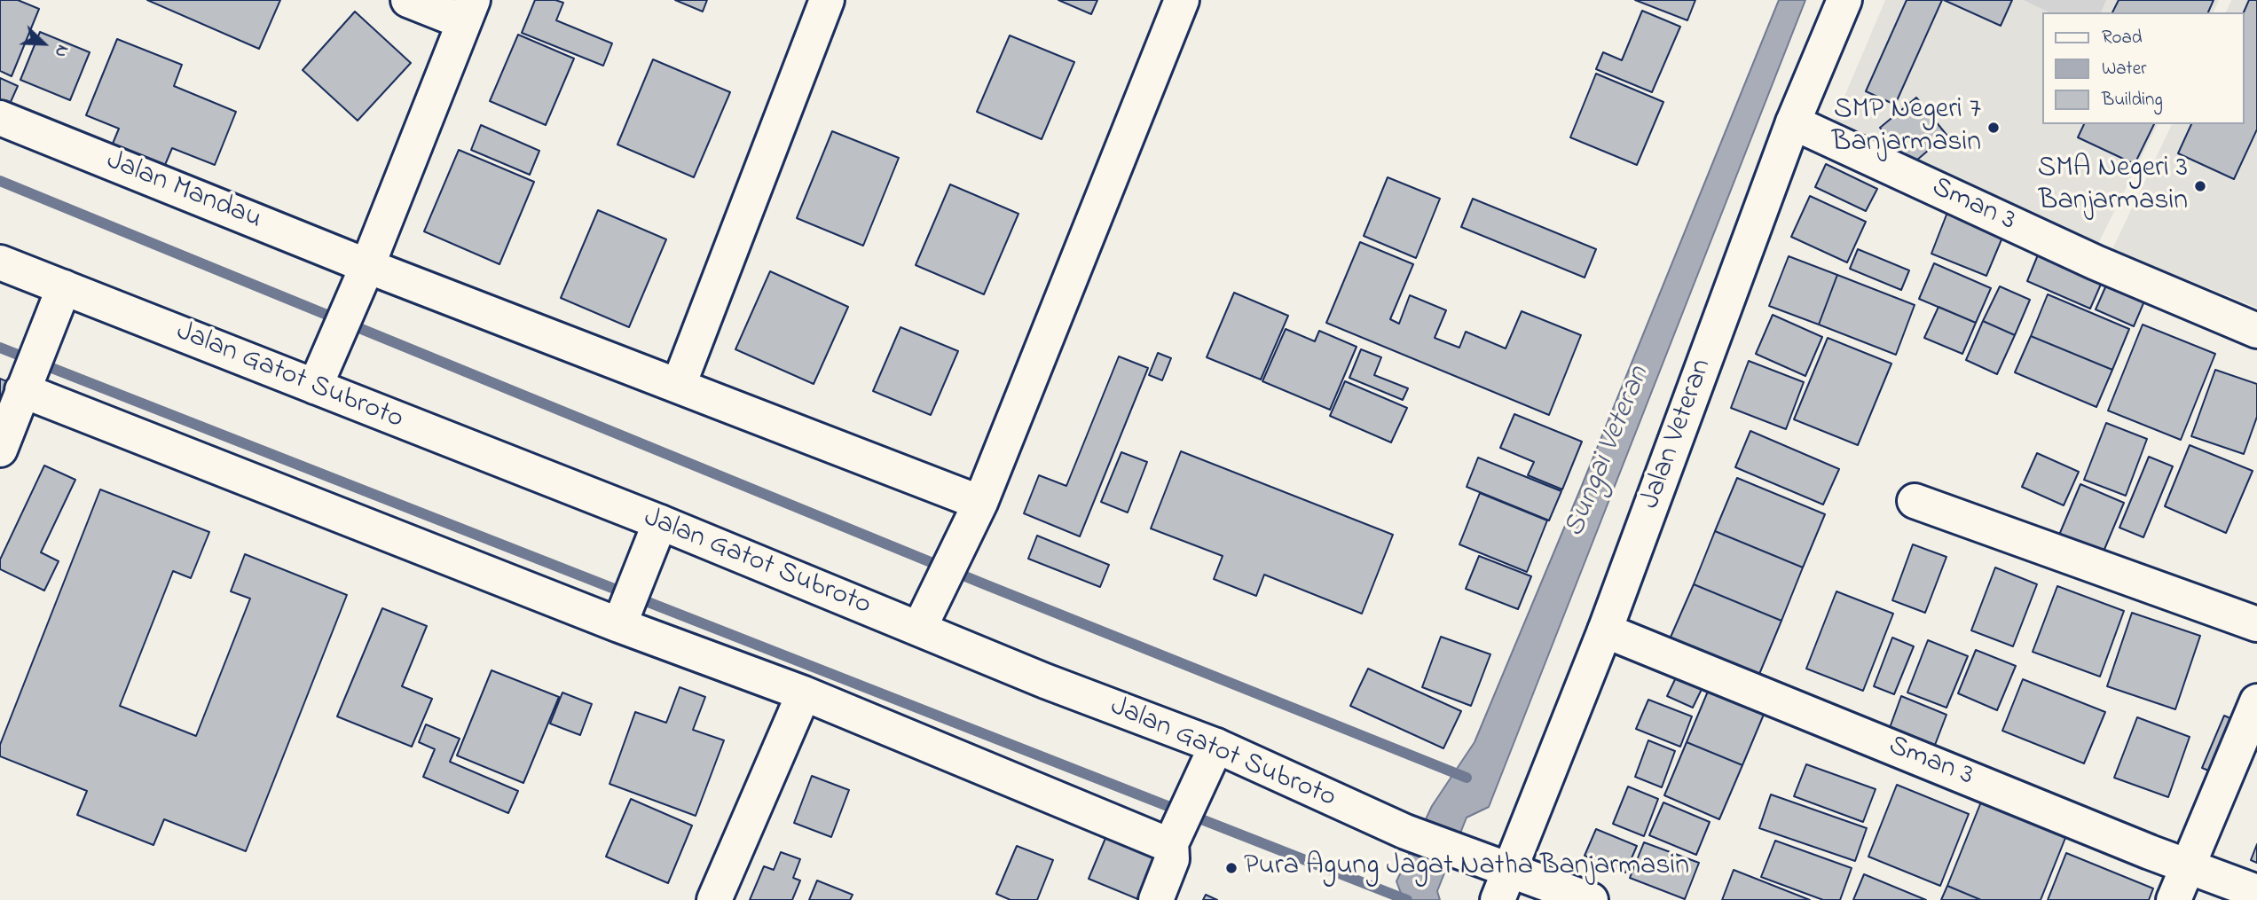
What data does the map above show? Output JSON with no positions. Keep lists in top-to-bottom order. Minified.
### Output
{"streets":{"street":["Jalan Mandau","Sman 3","Jalan Gatot Subroto","Jalan Veteran"]},"crossings":[["Sman 3","Jalan Veteran"],["Jalan Gatot Subroto","Jalan Veteran"]],"water":["Sungai Veteran"],"places":["SMP Negeri 7 Banjarmasin","SMA Negeri 3 Banjarmasin","Pura Agung Jagat Natha Banjarmasin"],"legend":["Road","Water","Building"],"north":"bottom right"}
